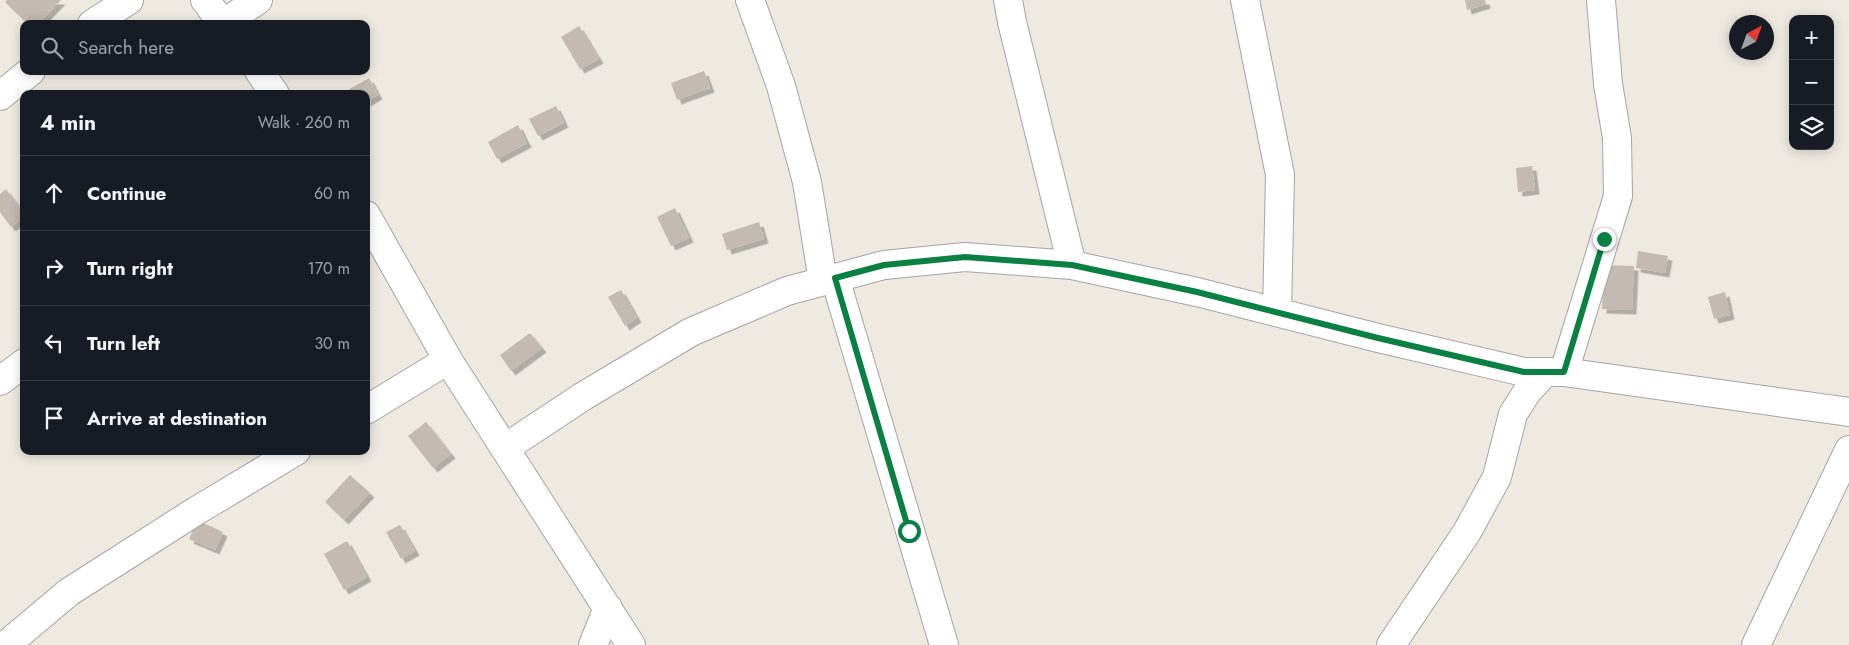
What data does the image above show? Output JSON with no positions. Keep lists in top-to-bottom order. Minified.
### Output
{"north":"top right","page":{"map_buttons":["+","−"],"search":"Search here","heading":["4 min","Walk · 260 m"],"list":[["Continue","60 m"],["Turn right","170 m"],["Turn left","30 m"],"Arrive at destination"]}}
